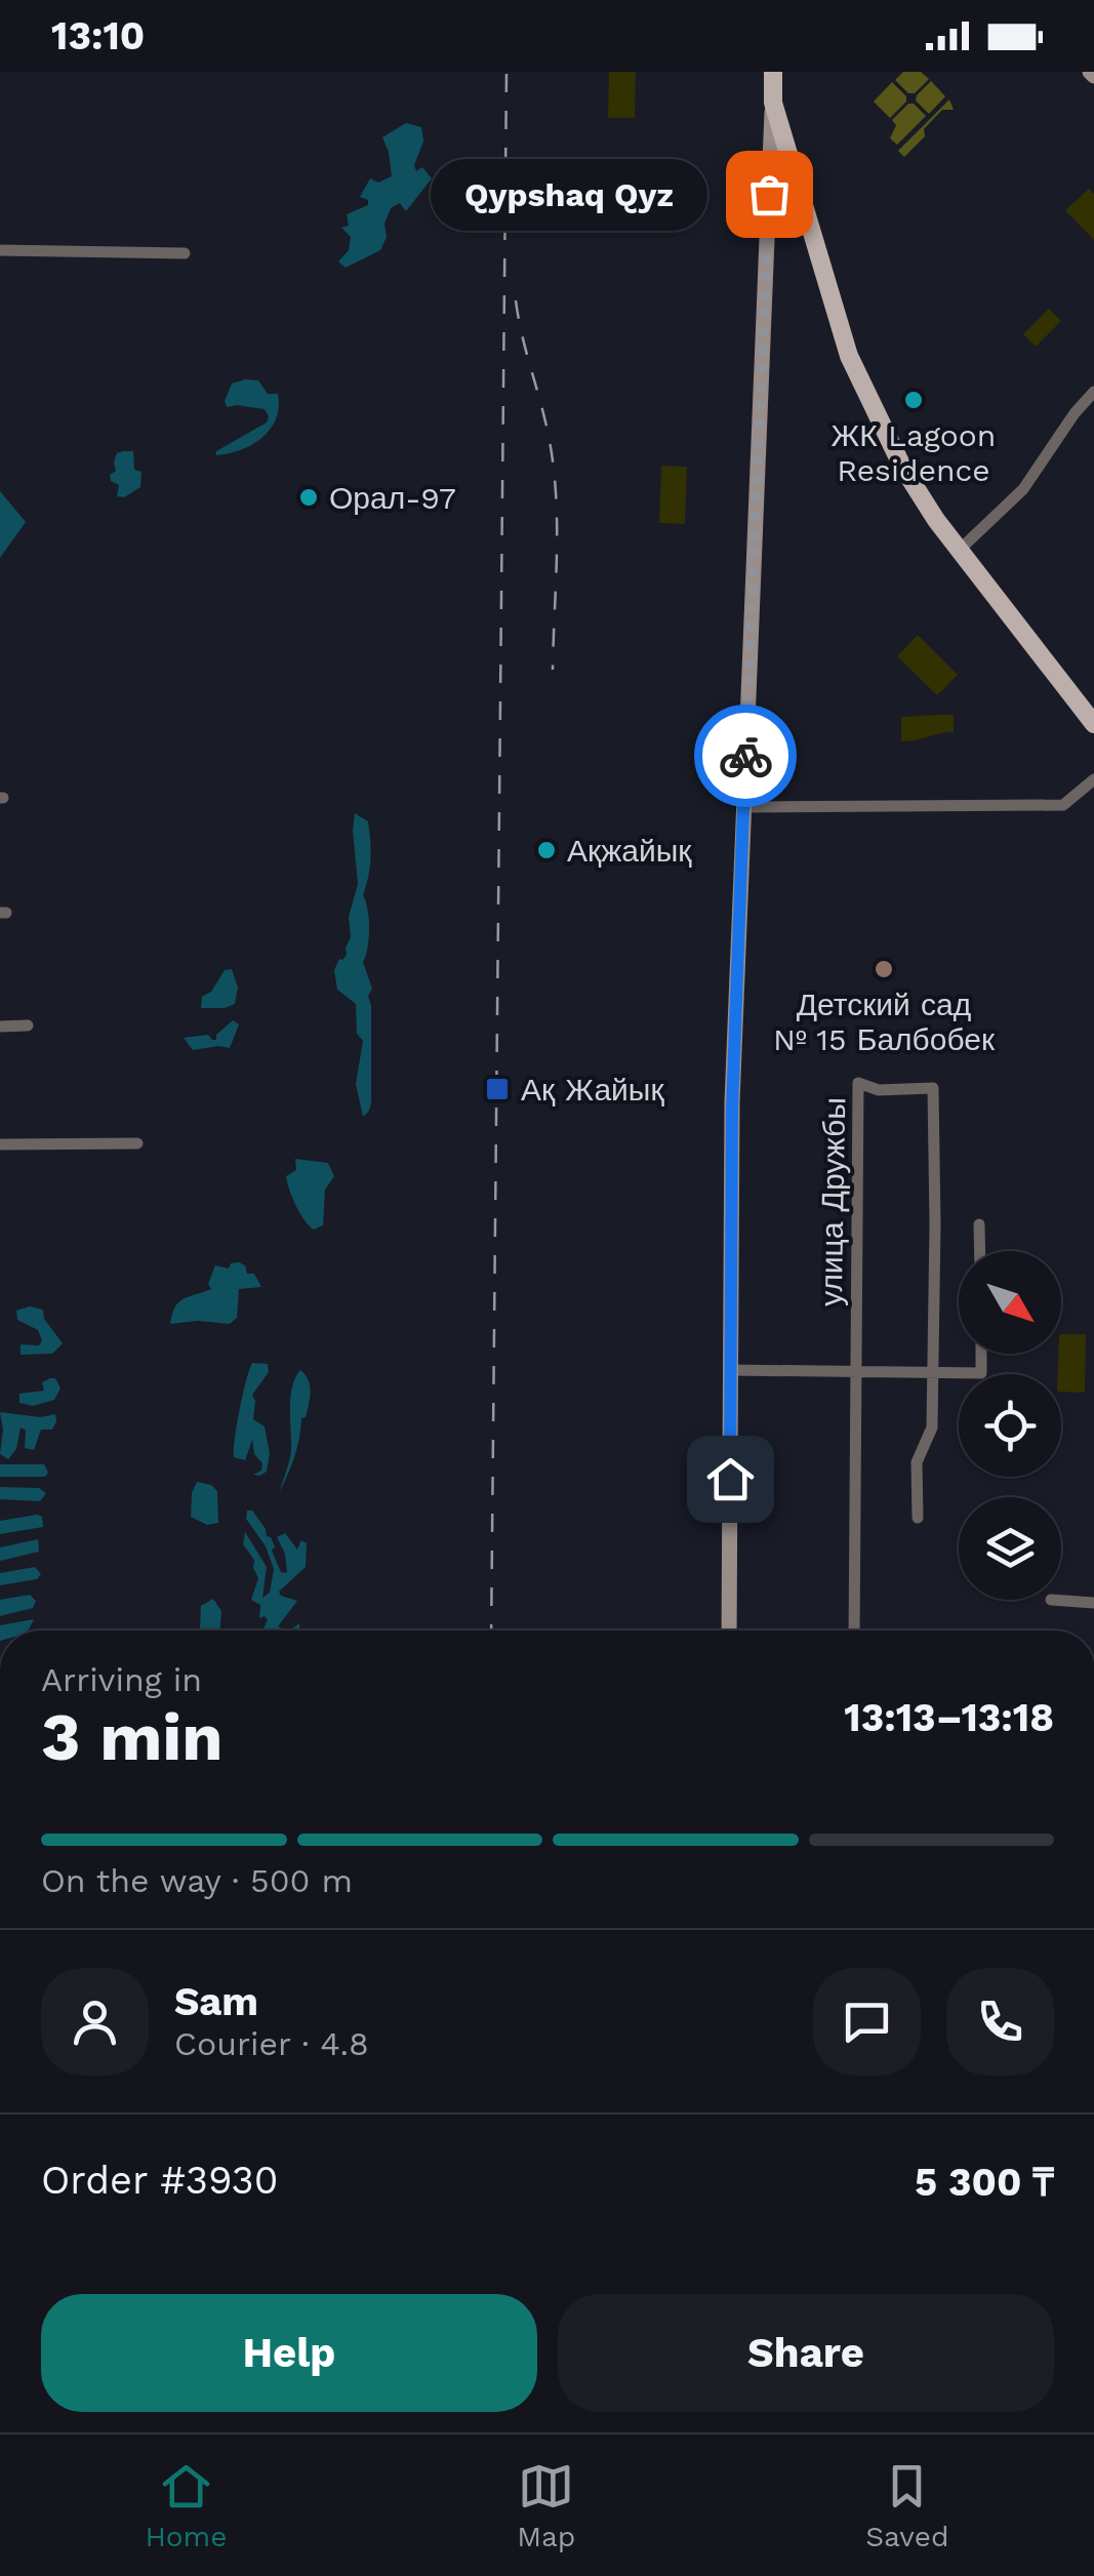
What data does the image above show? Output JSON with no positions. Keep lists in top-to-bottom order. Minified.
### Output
{"streets":{"street":["улица Дружбы"]},"places":{"other":["Qypshaq Qyz","ЖК Lagoon Residence","Орал-97","Ақжайық","Детский сад № 15 Балбобек"],"transit":["Ақ Жайық"]},"north":"bottom right","page":{"status":"13:10","bubble":"Qypshaq Qyz","heading":["3 min","Arriving in","13:13–13:18"],"panel":["Sam","Courier · 4.8","Order #3930","5 300 ₸"],"bar":"On the way · 500 m","buttons":["Help","Share"],"tabs":["Home","Map","Saved"]}}
